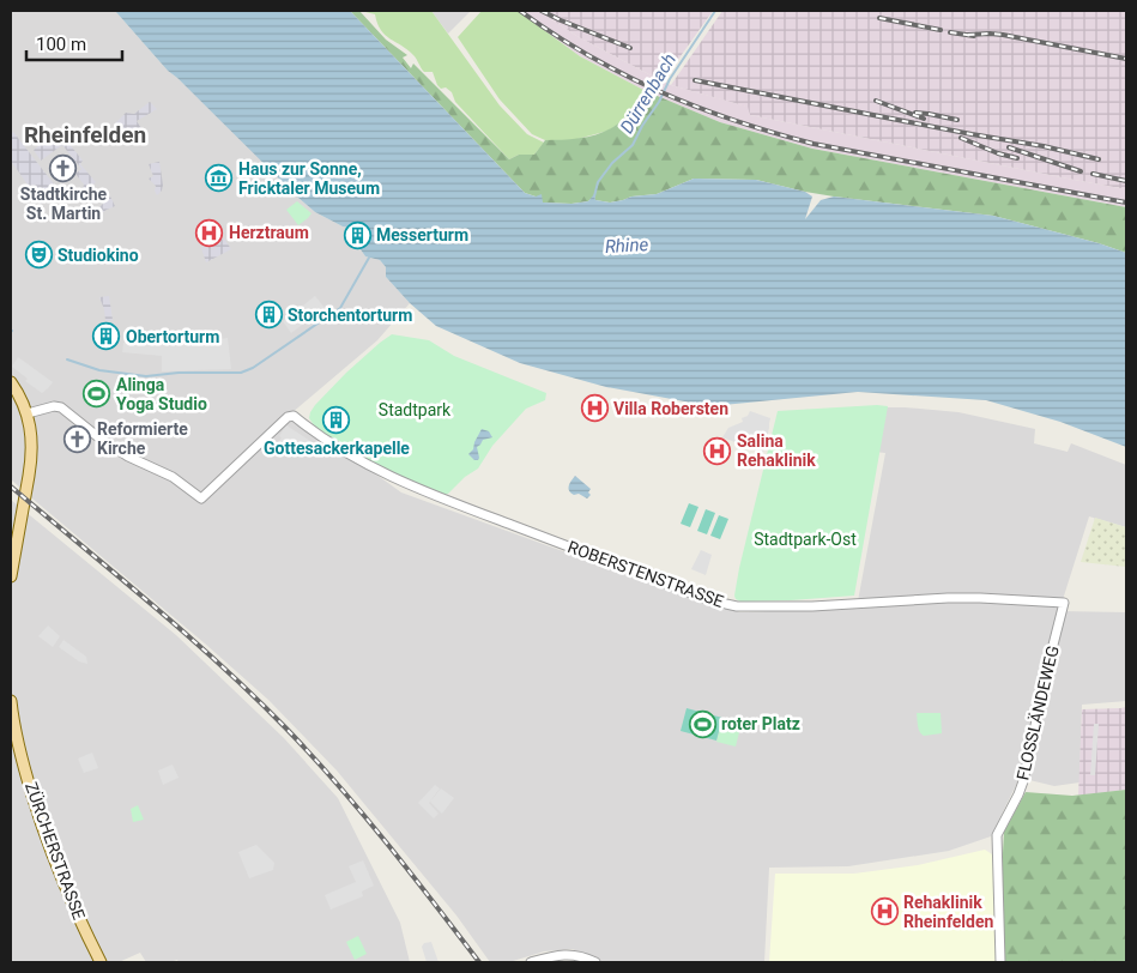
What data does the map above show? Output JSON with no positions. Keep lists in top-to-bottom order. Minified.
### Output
{"streets":{"main road":["ZÜRCHERSTRASSE"],"street":["ROBERSTENSTRASSE","FLOSSLÄNDEWEG"]},"crossings":[["ROBERSTENSTRASSE","FLOSSLÄNDEWEG"]],"districts":["Rheinfelden"],"water":["Dürrenbach","Rhine"],"parks":["Stadtpark","Stadtpark-Ost"],"places":{"church":["Stadtkirche St. Martin","Reformierte Kirche"],"museum":["Haus zur Sonne, Fricktaler Museum"],"hospital":["Herztraum","Villa Robersten","Salina Rehaklinik","Rehaklinik Rheinfelden"],"building":["Messerturm","Storchentorturm","Obertorturm","Gottesackerkapelle"],"theatre":["Studiokino"],"sports":["Alinga Yoga Studio","roter Platz"]},"scale_bar":"100 m"}
